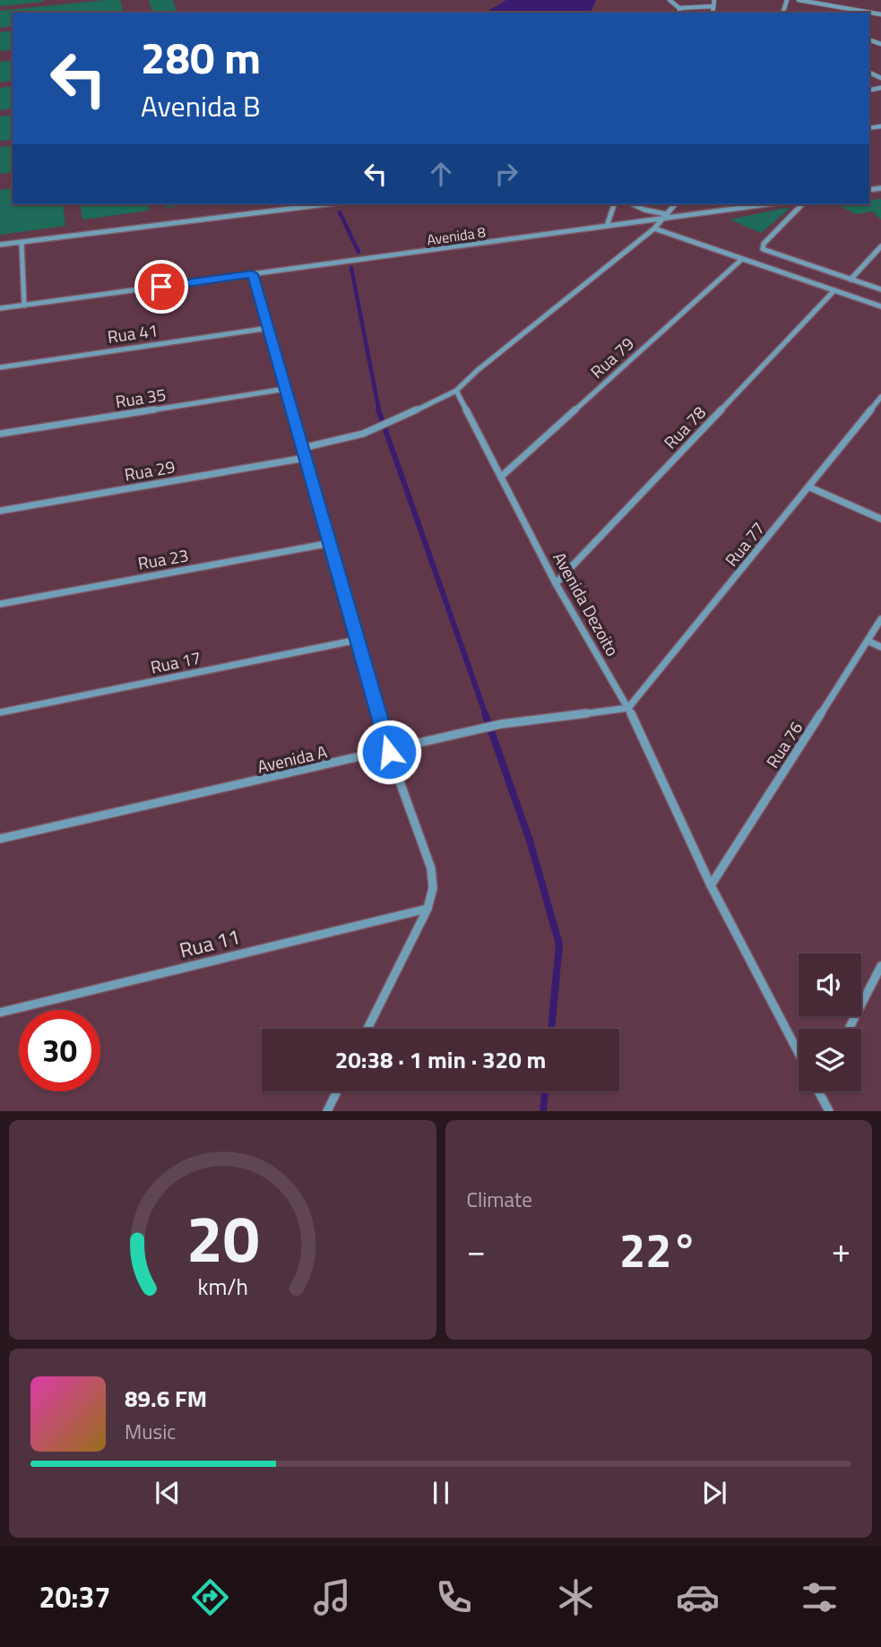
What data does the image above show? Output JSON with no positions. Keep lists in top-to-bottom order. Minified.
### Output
{"streets":{"street":["Avenida 8","Rua 41","Rua 79","Rua 35","Rua 78","Rua 29","Rua 77","Rua 23","Avenida Dezoito","Rua 17","Rua 76","Avenida A","Rua 11"]},"crossings":[["Rua 79","Avenida Dezoito"],["Rua 78","Avenida Dezoito"],["Rua 77","Avenida Dezoito"],["Rua 77","Avenida A"],["Avenida Dezoito","Rua 76"],["Avenida Dezoito","Avenida A"]],"page":{"turn":["280 m","Avenida B"],"limit":"30","trip":"20:38 · 1 min · 320 m","tile":"Climate","heat":["−","22°","+"],"song":["89.6 FM","Music"],"tabs":"20:37","gauge":["20","km/h"]}}
